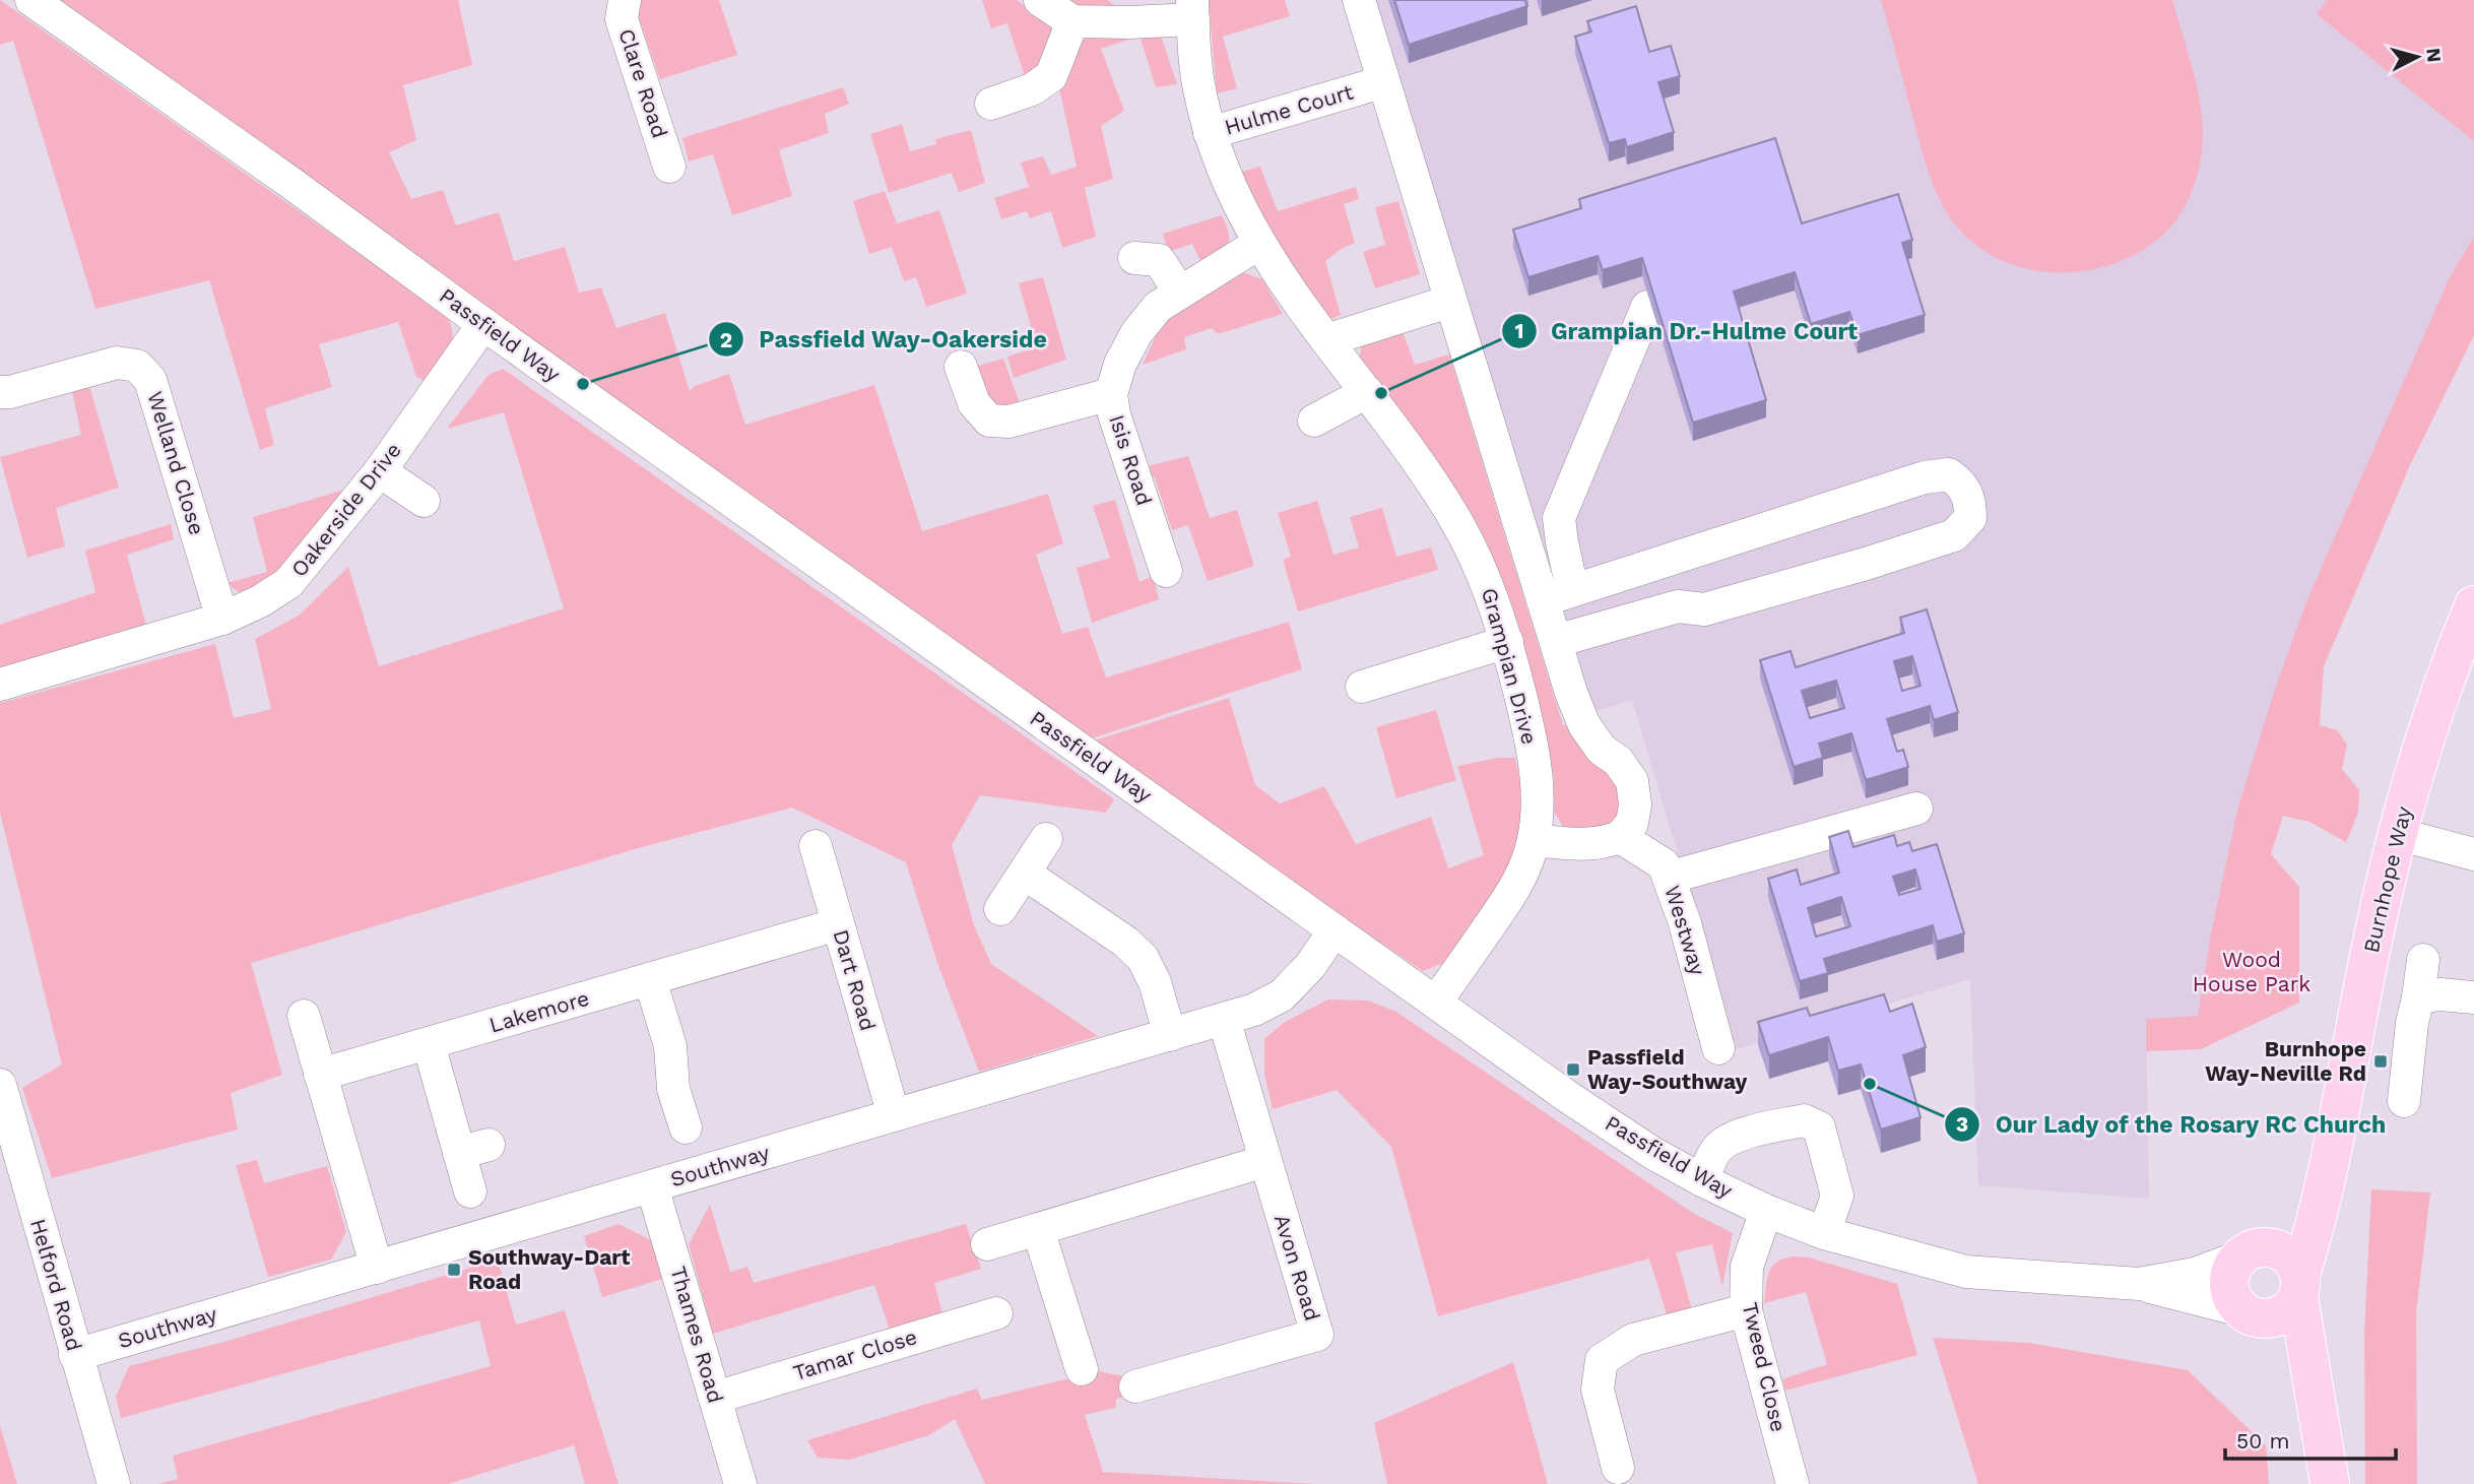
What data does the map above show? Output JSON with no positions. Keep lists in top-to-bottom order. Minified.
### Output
{"streets":{"main road":["Burnhope Way"],"street":["Clare Road","Hulme Court","Passfield Way","Isis Road","Welland Close","Oakerside Drive","Grampian Drive","Westway","Dart Road","Lakemore","Southway","Avon Road","Helford Road","Thames Road","Tamar Close","Tweed Close"]},"crossings":[["Hulme Court","Grampian Drive"],["Passfield Way","Oakerside Drive"],["Passfield Way","Grampian Drive"],["Passfield Way","Burnhope Way"],["Passfield Way","Southway"],["Passfield Way","Tweed Close"],["Isis Road","Grampian Drive"],["Welland Close","Oakerside Drive"],["Dart Road","Lakemore"],["Dart Road","Southway"],["Southway","Avon Road"],["Southway","Helford Road"],["Southway","Thames Road"],["Thames Road","Tamar Close"]],"parks":["Wood House Park"],"places":{"other":["Passfield Way-Oakerside","Grampian Dr.-Hulme Court","Our Lady of the Rosary RC Church"],"transit":["Burnhope Way-Neville Rd","Passfield Way-Southway","Southway-Dart Road"]},"scale_bar":"50 m","north":"right"}
